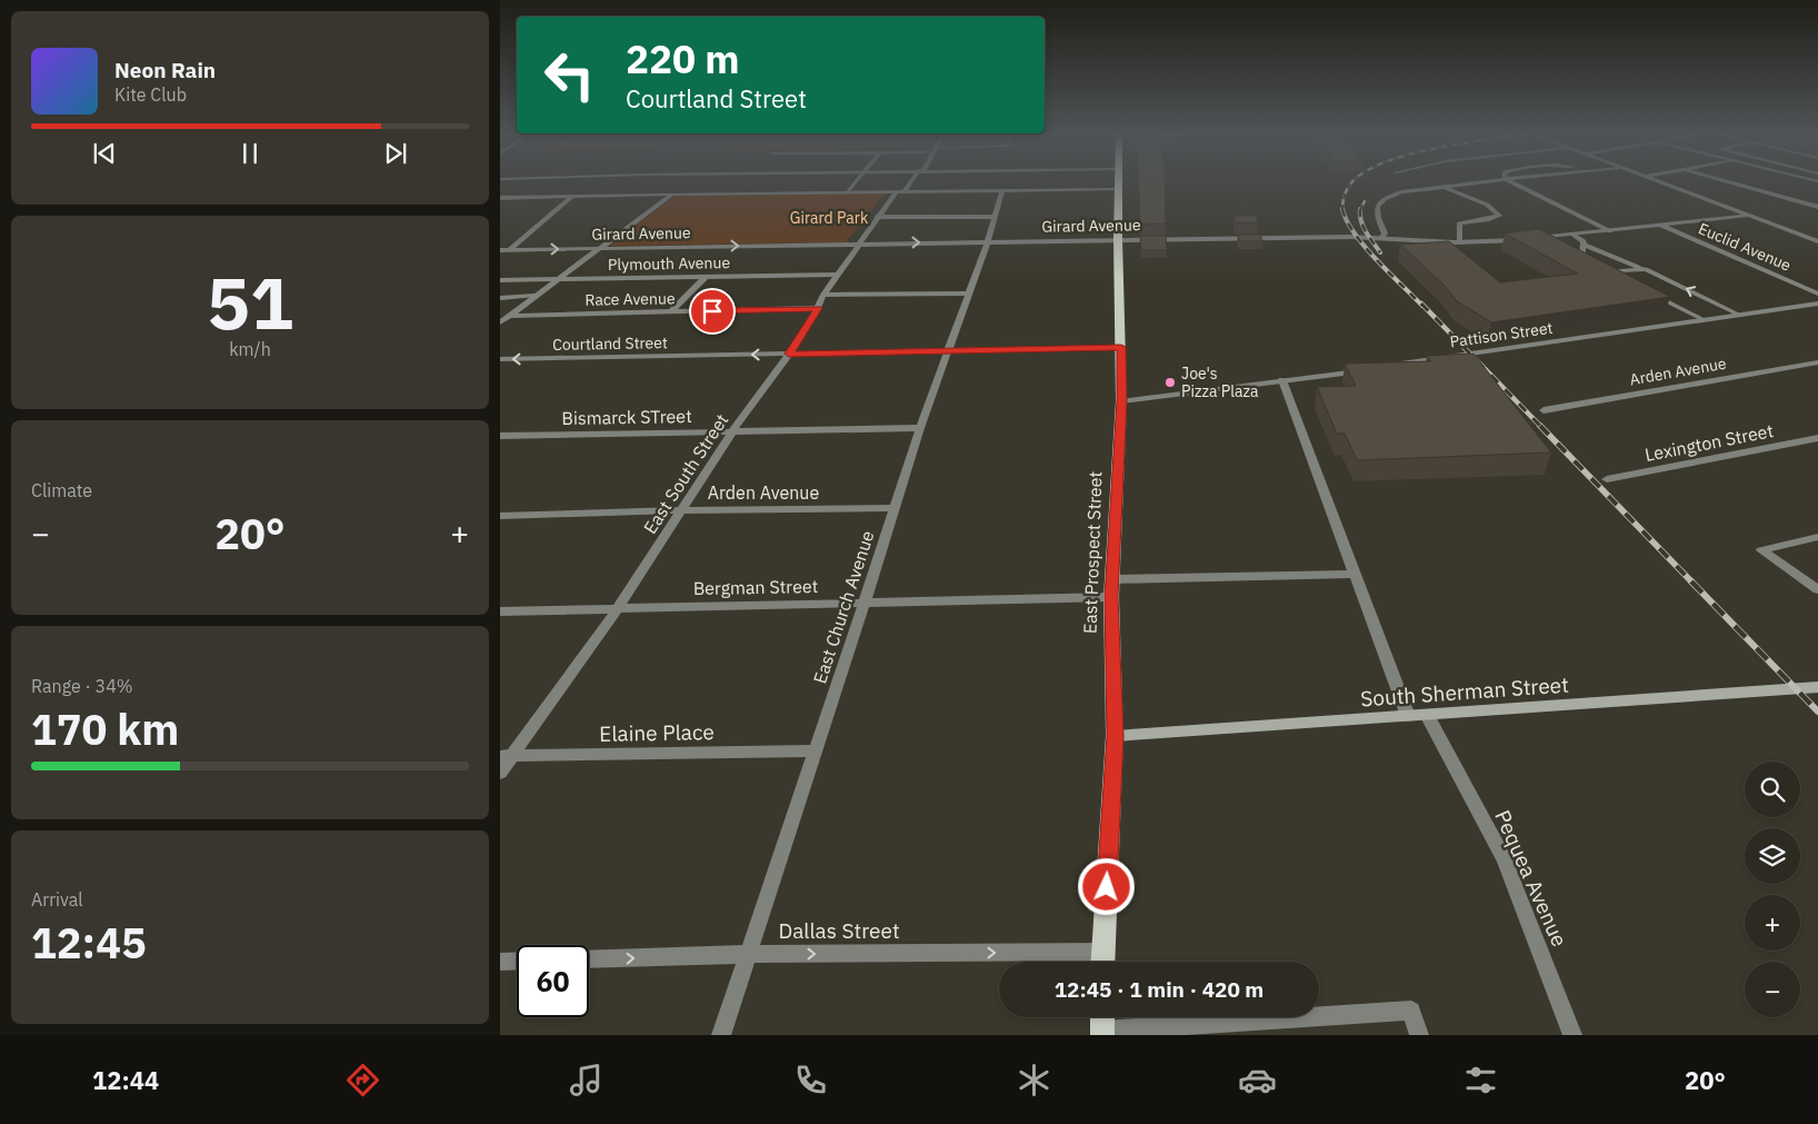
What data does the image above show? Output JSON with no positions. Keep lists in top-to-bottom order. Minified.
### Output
{"streets":{"main road":["East Prospect Street","South Sherman Street"],"street":["Girard Avenue","Euclid Avenue","Plymouth Avenue","Race Avenue","Pattison Street","Courtland Street","Arden Avenue","Bismarck STreet","Lexington Street","East South Street","Bergman Street","East Church Avenue","Elaine Place","Pequea Avenue","Dallas Street"]},"crossings":[["Girard Avenue","East South Street"],["Girard Avenue","East Prospect Street"],["Girard Avenue","East Church Avenue"],["Plymouth Avenue","East South Street"],["Race Avenue","East South Street"],["Courtland Street","East South Street"],["Courtland Street","East Prospect Street"],["Courtland Street","East Church Avenue"],["Arden Avenue","East South Street"],["Arden Avenue","East Church Avenue"],["Bismarck STreet","East South Street"],["Bismarck STreet","East Church Avenue"],["East South Street","Bergman Street"],["East South Street","Elaine Place"],["East Prospect Street","Bergman Street"],["East Prospect Street","South Sherman Street"],["East Prospect Street","Dallas Street"],["Bergman Street","East Church Avenue"],["East Church Avenue","Elaine Place"],["East Church Avenue","Dallas Street"],["South Sherman Street","Pequea Avenue"]],"one_way":["Courtland Street","Dallas Street"],"parks":["Girard Park"],"places":["Joe's Pizza Plaza"],"page":{"turn":["220 m","Courtland Street"],"song":["Neon Rain","Kite Club"],"tile":[["51","km/h"],"Climate",["Range · 34%","170 km"],["Arrival","12:45"]],"heat":["−","20°","+"],"map_buttons":["+","−"],"limit":"60","trip":"12:45 · 1 min · 420 m","tabs":["12:44","20°"]}}
